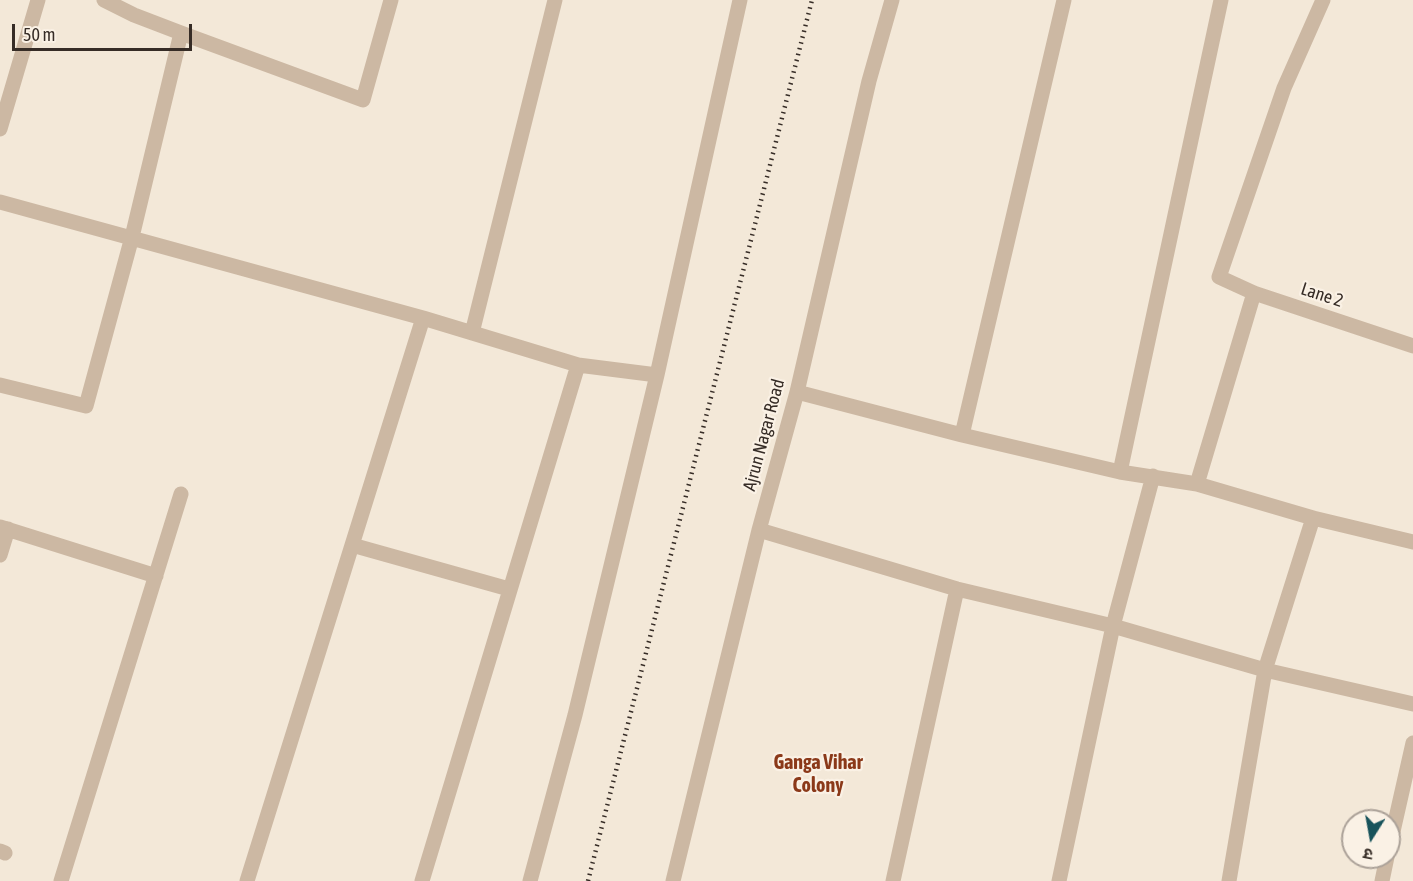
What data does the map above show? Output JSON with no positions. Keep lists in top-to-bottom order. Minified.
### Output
{"streets":{"street":["Lane 2","Ajrun Nagar Road"]},"districts":["Ganga Vihar Colony"],"scale_bar":"50 m","north":"bottom"}
